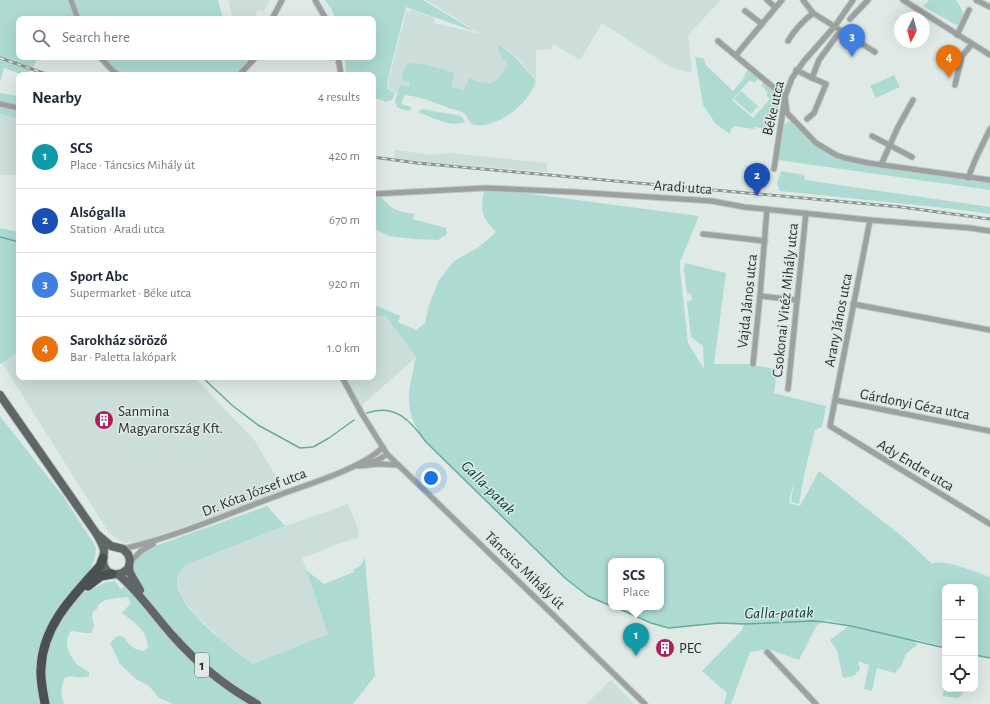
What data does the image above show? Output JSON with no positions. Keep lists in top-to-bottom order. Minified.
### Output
{"streets":{"main road":["1"],"street":["Béke utca","Aradi utca","Csokonai Vitéz Mihály utca","Vajda János utca","Arany János utca","Gárdonyi Géza utca","Ady Endre utca","Dr. Kóta József utca","Táncsics Mihály út"]},"crossings":[["Aradi utca","Csokonai Vitéz Mihály utca"],["Aradi utca","Vajda János utca"],["Aradi utca","Arany János utca"],["Arany János utca","Gárdonyi Géza utca"],["Arany János utca","Ady Endre utca"],["Dr. Kóta József utca","Táncsics Mihály út"]],"water":["Galla-patak"],"places":{"building":["Sanmina Magyarország Kft.","PEC"]},"north":"bottom","page":{"search":"Search here","pins":["3","4","2","1"],"heading":["Nearby","4 results"],"list":[{"mark":"1","name":"SCS","note":"Place · Táncsics Mihály út","value":"420 m"},{"mark":"2","name":"Alsógalla","note":"Station · Aradi utca","value":"670 m"},{"mark":"3","name":"Sport Abc","note":"Supermarket · Béke utca","value":"920 m"},{"mark":"4","name":"Sarokház söröző","note":"Bar · Paletta lakópark","value":"1.0 km"}],"popup":["SCS","Place"],"map_buttons":["+","−"]}}
